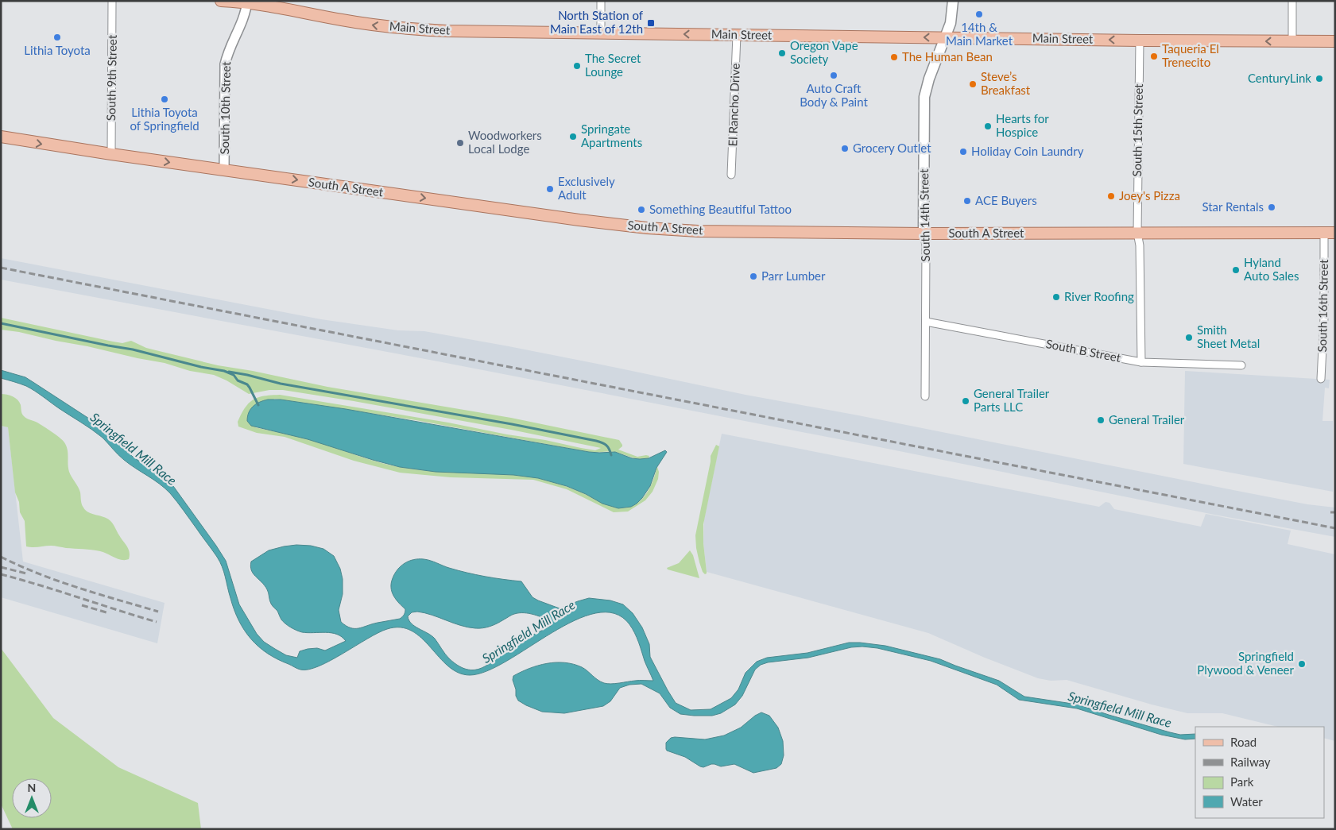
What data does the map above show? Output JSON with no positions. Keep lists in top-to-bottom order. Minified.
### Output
{"streets":{"main road":["Main Street","South A Street","South 14th Street"],"street":["South 9th Street","El Rancho Drive","South 10th Street","South 15th Street","South 16th Street","South B Street"]},"crossings":[["Main Street","El Rancho Drive"],["Main Street","South 10th Street"],["Main Street","South 15th Street"],["Main Street","South 14th Street"],["South 9th Street","South A Street"],["South 10th Street","South A Street"],["South 15th Street","South A Street"],["South 15th Street","South B Street"],["South A Street","South 14th Street"],["South A Street","South 16th Street"],["South 14th Street","South B Street"]],"one_way":["Main Street","South A Street"],"water":["Springfield Mill Race"],"places":{"other":["14th & Main Market","Lithia Toyota","Oregon Vape Society","Taqueria El Trenecito","The Human Bean","The Secret Lounge","Auto Craft Body & Paint","CenturyLink","Steve’s Breakfast","Lithia Toyota of Springfield","Hearts for Hospice","Springate Apartments","Woodworkers Local Lodge","Grocery Outlet","Holiday Coin Laundry","Exclusively Adult","Joey's Pizza","ACE Buyers","Star Rentals","Something Beautiful Tattoo","Hyland Auto Sales","Parr Lumber","River Roofing","Smith Sheet Metal","General Trailer Parts LLC","General Trailer","Springfield Plywood & Veneer"],"transit":["North Station of Main East of 12th"]},"legend":["Road","Railway","Park","Water"],"north":"top"}
